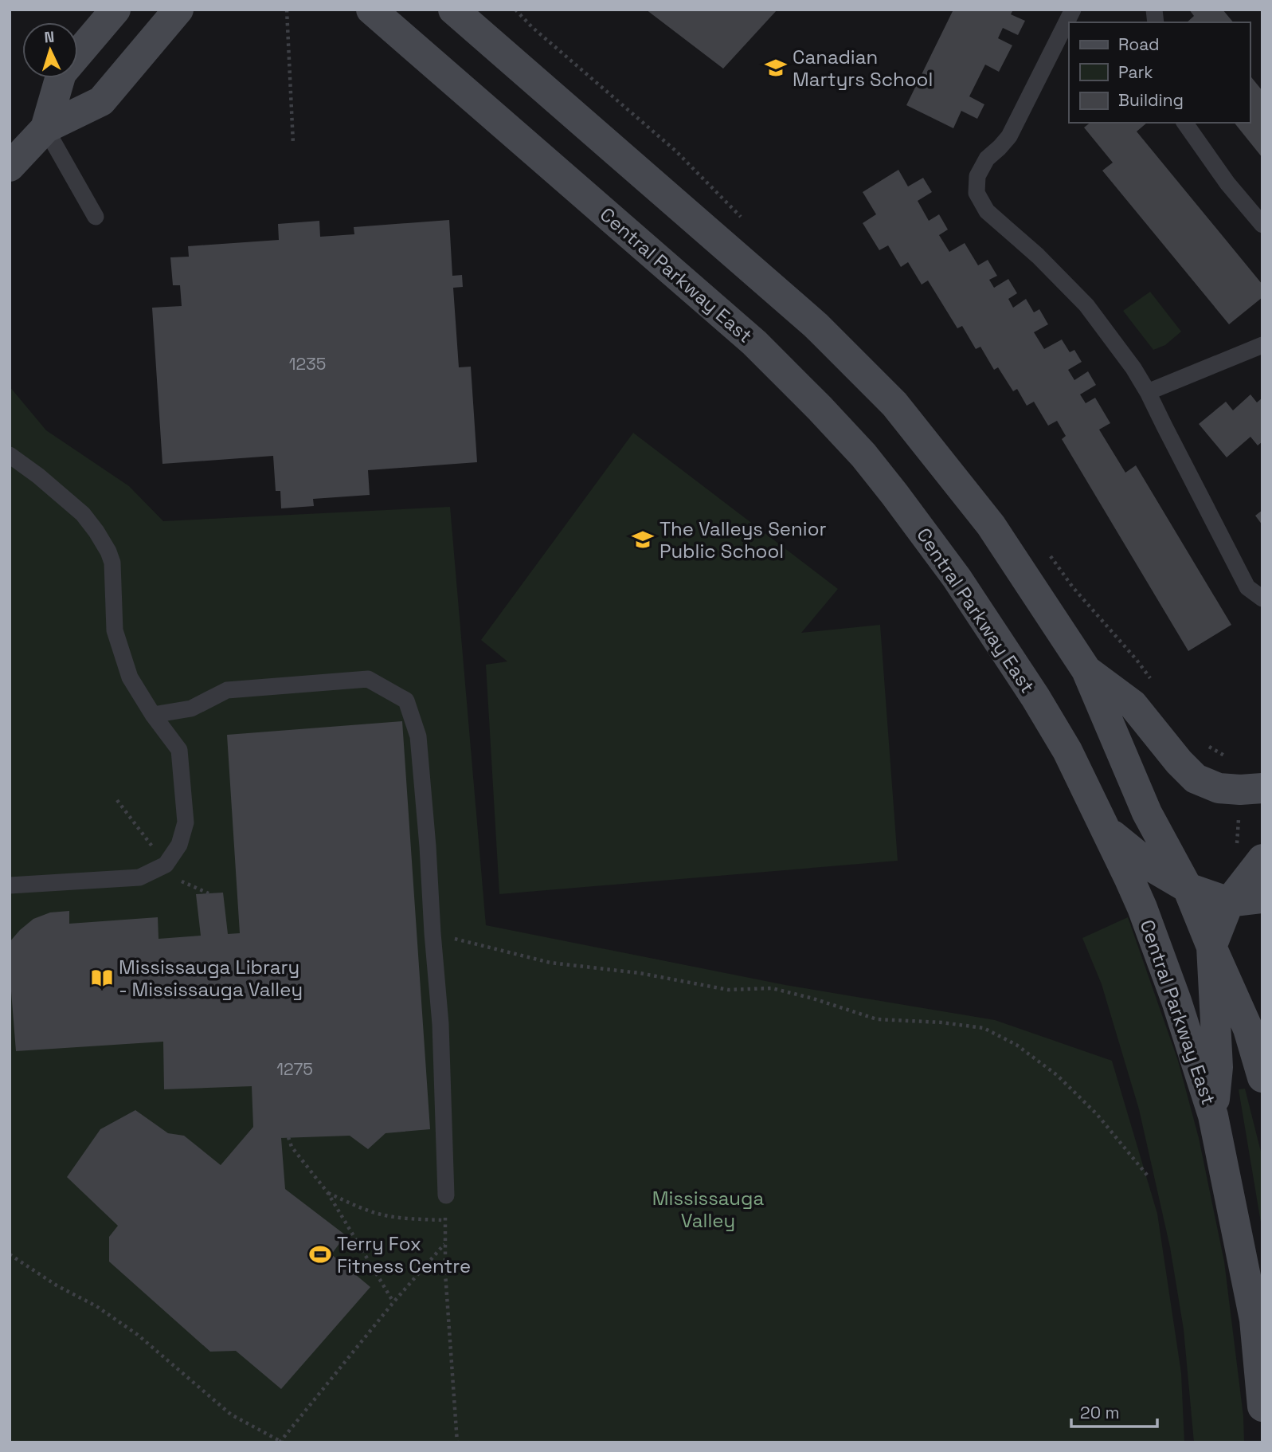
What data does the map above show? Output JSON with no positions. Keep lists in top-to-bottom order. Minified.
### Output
{"streets":{"street":["Central Parkway East"]},"parks":["Mississauga Valley"],"places":{"school or university":["Canadian Martyrs School","The Valleys Senior Public School"],"library":["Mississauga Library - Mississauga Valley"],"sports":["Terry Fox Fitness Centre"]},"house_numbers":["1235","1275"],"legend":["Road","Park","Building"],"scale_bar":"20 m","north":"top"}
